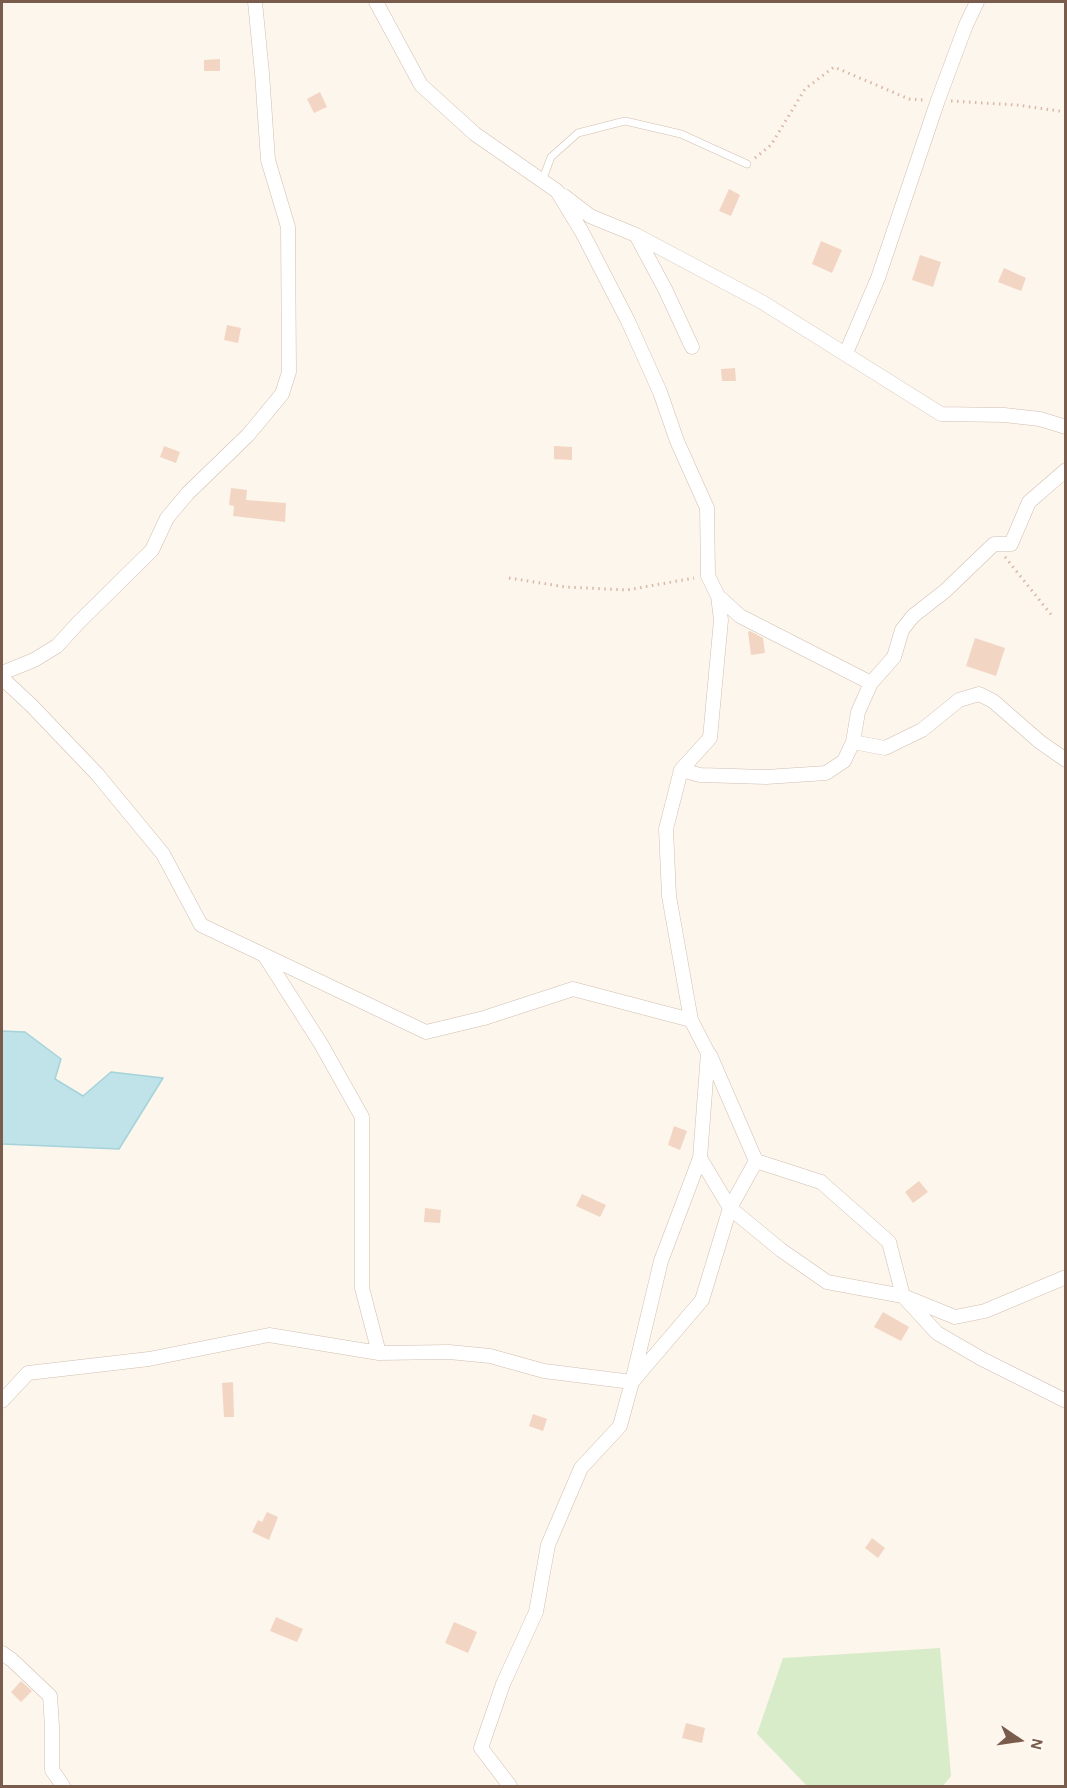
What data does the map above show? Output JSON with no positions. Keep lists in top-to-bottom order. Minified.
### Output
{"north":"right"}
